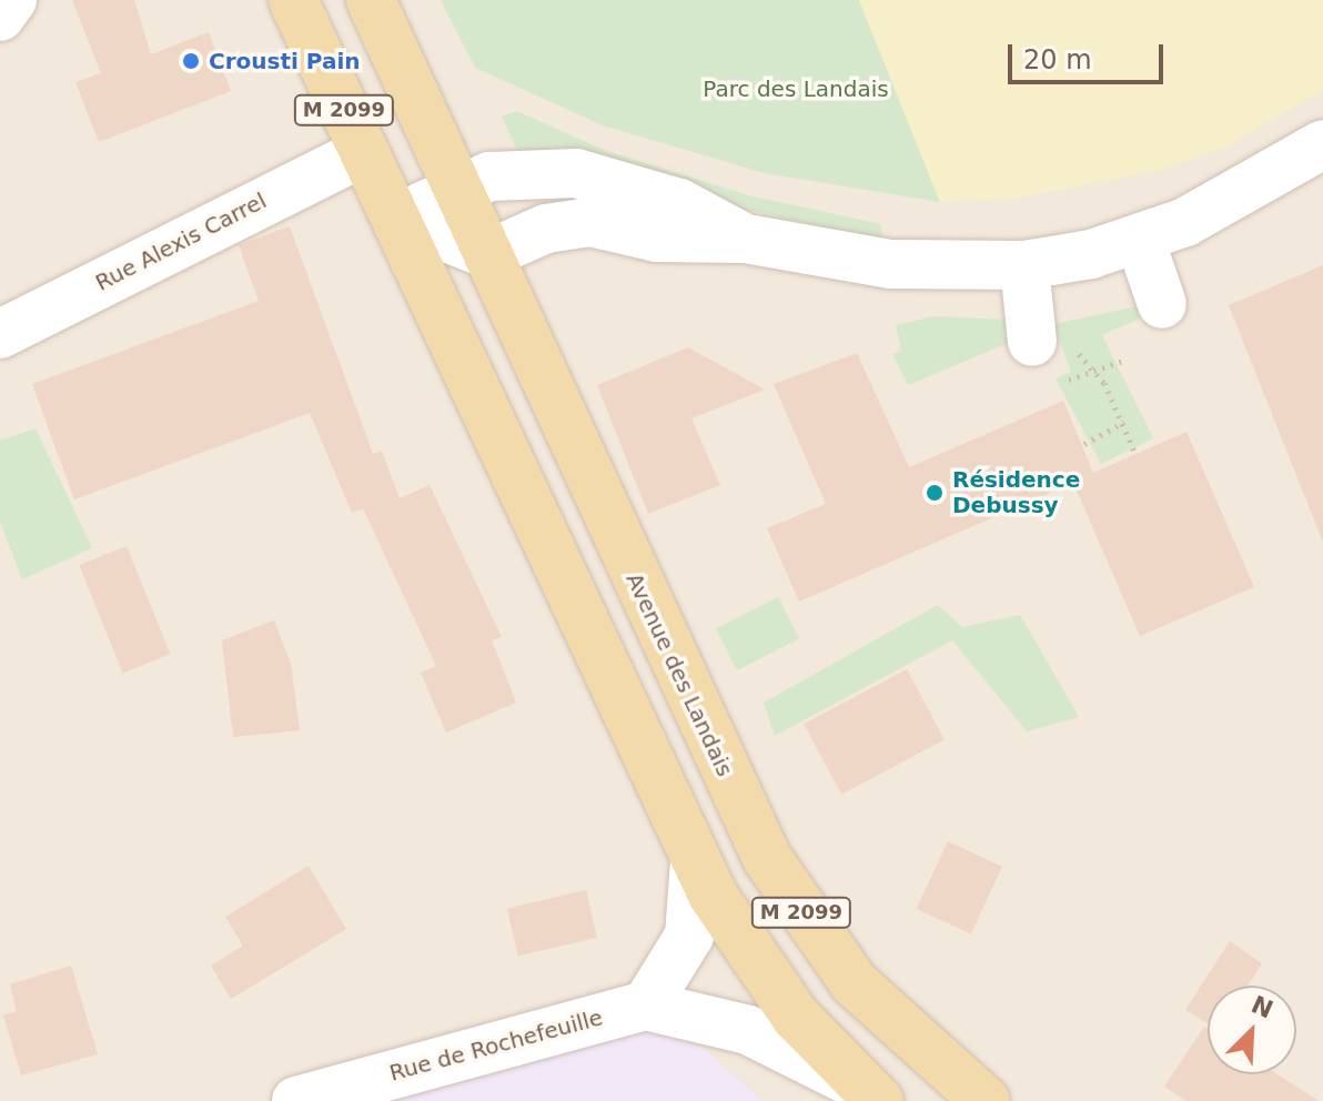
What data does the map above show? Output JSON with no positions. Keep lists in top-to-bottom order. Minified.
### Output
{"streets":{"main road":["M 2099","Avenue des Landais"],"street":["Rue Alexis Carrel","Rue de Rochefeuille"]},"crossings":[["M 2099","Rue Alexis Carrel"],["M 2099","Avenue des Landais"],["M 2099","Rue de Rochefeuille"]],"parks":["Parc des Landais"],"places":["Crousti Pain","Résidence Debussy"],"scale_bar":"20 m","north":"top right"}
